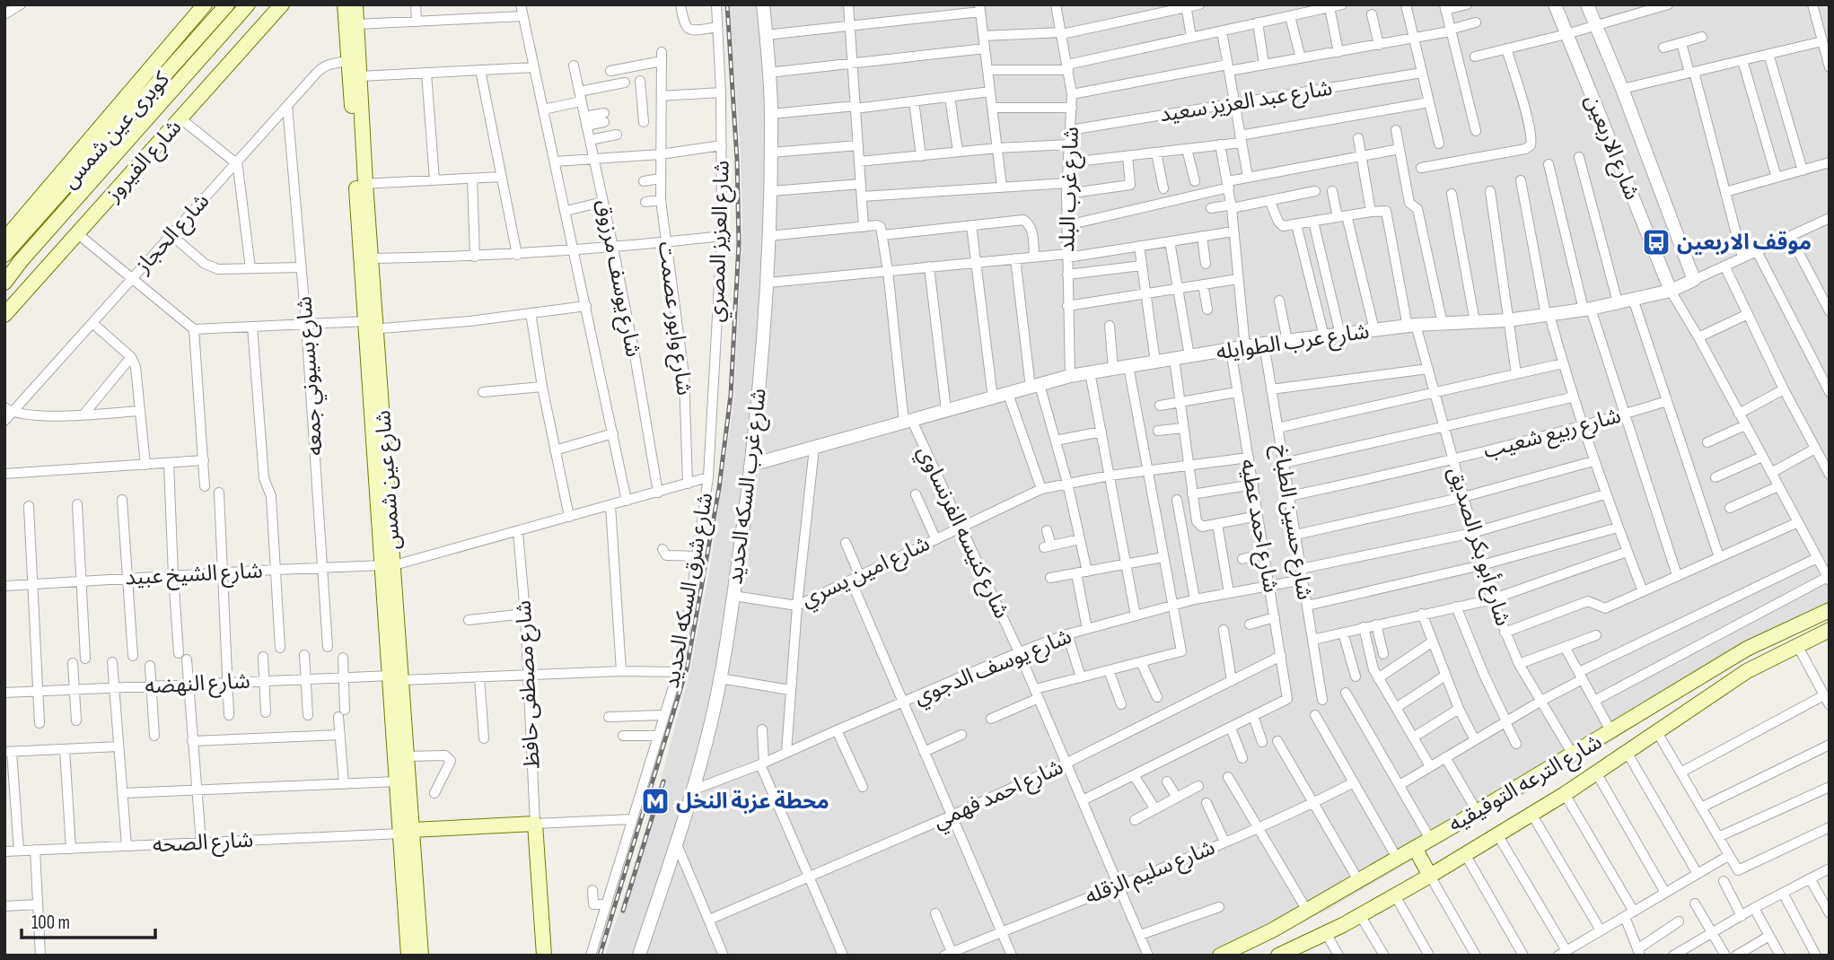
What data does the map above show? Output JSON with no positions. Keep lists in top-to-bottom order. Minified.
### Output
{"streets":{"main road":["كوبرى عين شمس","شارع الفيروز","شارع عين شمس","شارع الترعه التوفيقيه","شارع الصحه"],"street":["شارع عبد العزيز سعيد","شارع الاربعين","شارع غرب البلد","شارع الحجاز","شارع العزيز المصري","شارع يوسف مرزوق","شارع وابور عصمت","شارع عرب الطوايله","شارع بسيوني جمعه","شارع ربيع شعيب","شارع غرب السكه الحديد","شارع حسين الطباخ","شارع احمد عطيه","شارع كنيسه الفرنساوي","شارع أبو بكر الصديق","شارع امين يسري","شارع الشيخ عبيد","شارع شرق السكه الحديد","شارع يوسف الدجوي","شارع النهضه","شارع مصطفى حافظ","شارع احمد فهمي","شارع سليم الزقله"]},"crossings":[["شارع عبد العزيز سعيد","شارع غرب البلد"],["شارع الاربعين","شارع عرب الطوايله"],["شارع غرب البلد","شارع عرب الطوايله"],["شارع الحجاز","شارع بسيوني جمعه"],["شارع الحجاز","شارع عين شمس"],["شارع العزيز المصري","شارع الشيخ عبيد"],["شارع العزيز المصري","شارع شرق السكه الحديد"],["شارع يوسف مرزوق","شارع الشيخ عبيد"],["شارع وابور عصمت","شارع الشيخ عبيد"],["شارع عرب الطوايله","شارع غرب السكه الحديد"],["شارع عرب الطوايله","شارع حسين الطباخ"],["شارع عرب الطوايله","شارع احمد عطيه"],["شارع عرب الطوايله","شارع كنيسه الفرنساوي"],["شارع عرب الطوايله","شارع أبو بكر الصديق"],["شارع بسيوني جمعه","شارع الشيخ عبيد"],["شارع ربيع شعيب","شارع حسين الطباخ"],["شارع ربيع شعيب","شارع أبو بكر الصديق"],["شارع عين شمس","شارع الشيخ عبيد"],["شارع عين شمس","شارع النهضه"],["شارع عين شمس","شارع الصحه"],["شارع غرب السكه الحديد","شارع امين يسري"],["شارع غرب السكه الحديد","شارع يوسف الدجوي"],["شارع حسين الطباخ","شارع يوسف الدجوي"],["شارع احمد عطيه","شارع امين يسري"],["شارع احمد عطيه","شارع يوسف الدجوي"],["شارع احمد عطيه","شارع احمد فهمي"],["شارع كنيسه الفرنساوي","شارع امين يسري"],["شارع كنيسه الفرنساوي","شارع يوسف الدجوي"],["شارع كنيسه الفرنساوي","شارع احمد فهمي"],["شارع كنيسه الفرنساوي","شارع سليم الزقله"],["شارع أبو بكر الصديق","شارع الترعه التوفيقيه"],["شارع الشيخ عبيد","شارع شرق السكه الحديد"],["شارع الشيخ عبيد","شارع مصطفى حافظ"],["شارع شرق السكه الحديد","شارع النهضه"],["شارع شرق السكه الحديد","شارع الصحه"],["شارع النهضه","شارع مصطفى حافظ"],["شارع مصطفى حافظ","شارع الصحه"]],"places":{"bus stop":["موقف الاربعين"],"metro station":["محطة عزبة النخل"]},"scale_bar":"100 m"}
